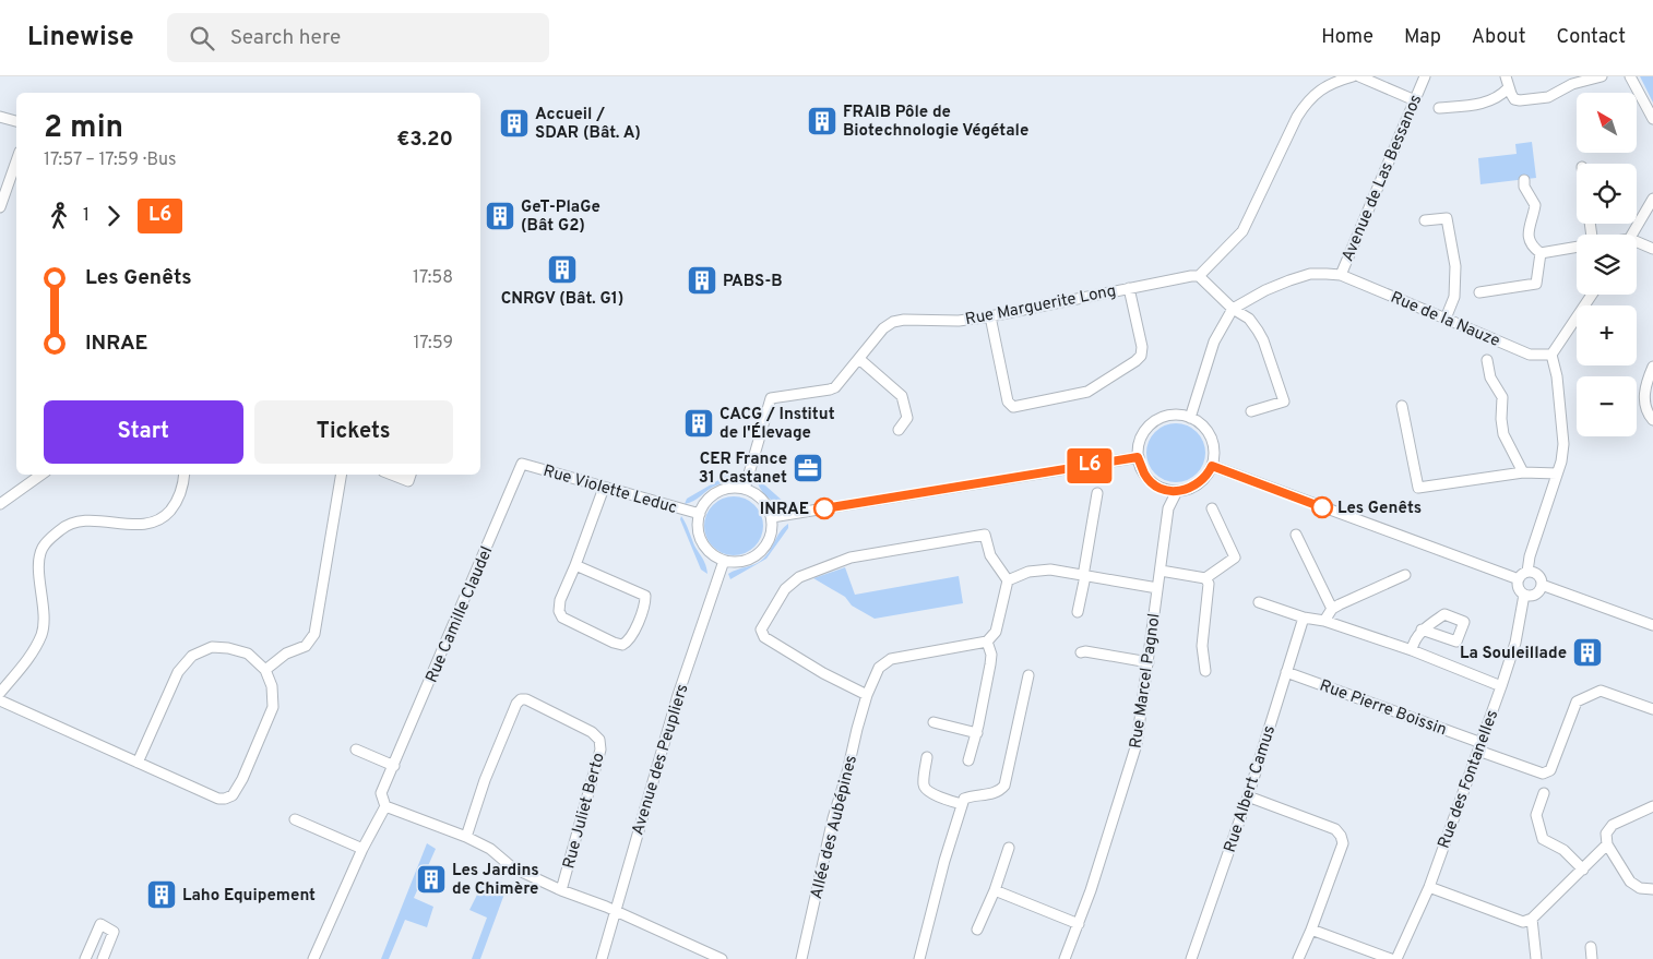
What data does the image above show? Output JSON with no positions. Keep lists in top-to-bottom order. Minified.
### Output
{"streets":{"street":["Avenue de Las Bessanos","Rue Marguerite Long","Rue de la Nauze","Rue Violette Leduc","Rue Camille Claudel","Rue Marcel Pagnol","Rue Pierre Boissin","Avenue des Peupliers","Rue des Fontanelles","Rue Albert Camus","Rue Juliet Berto","Allée des Aubépines"]},"crossings":[["Avenue de Las Bessanos","Rue de la Nauze"],["Rue Marguerite Long","Rue Violette Leduc"],["Rue Marguerite Long","Avenue des Peupliers"],["Rue Violette Leduc","Rue Camille Claudel"],["Rue Violette Leduc","Avenue des Peupliers"],["Rue Pierre Boissin","Rue des Fontanelles"],["Rue Pierre Boissin","Rue Albert Camus"]],"places":{"building":["FRAIB Pôle de Biotechnologie Végétale","Accueil / SDAR (Bât. A)","GeT-PlaGe (Bât G2)","CNRGV (Bât. G1)","PABS-B","CACG / Institut de l'Élevage","La Souleillade","Les Jardins de Chimère","Laho Equipement"],"office":["CER France 31 Castanet"],"other":["Les Genêts","INRAE"]},"lines":["bus line L6"],"north":"top left","page":{"header":"Linewise","search":"Search here","nav":["Home","Map","About","Contact"],"on_map":"L6","map_buttons":["+","−"],"heading":["2 min","17:57 – 17:59 · Bus","€3.20"],"legs":["1","L6"],"list":[{"name":"Les Genêts","value":"17:58"},{"name":"INRAE","value":"17:59"}],"buttons":["Start","Tickets"]}}
